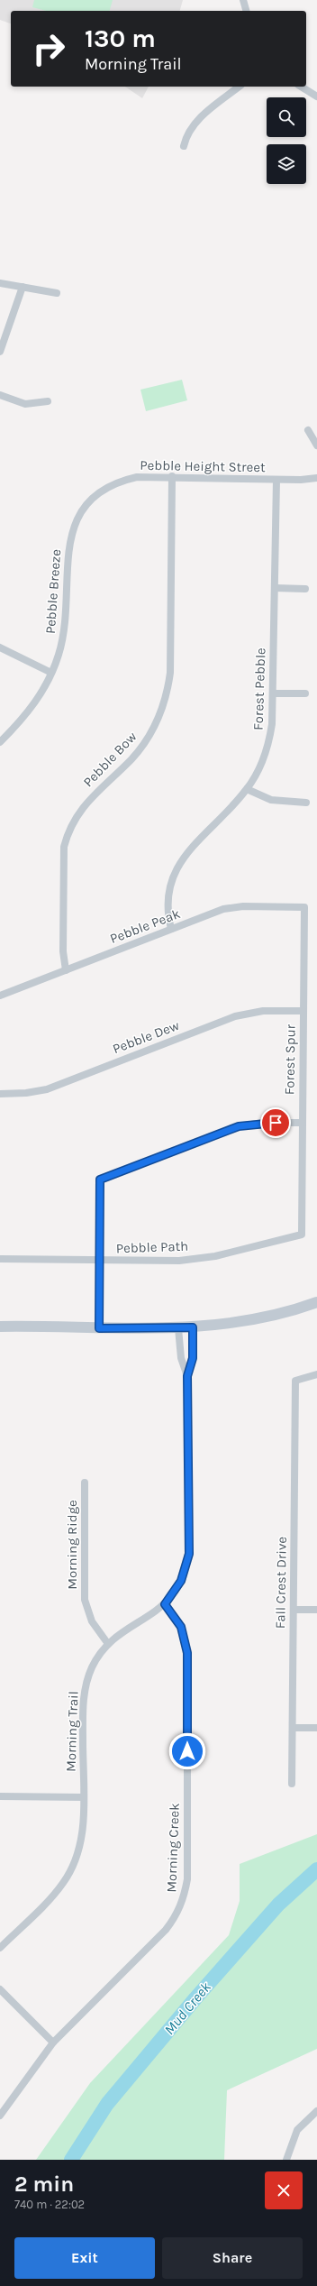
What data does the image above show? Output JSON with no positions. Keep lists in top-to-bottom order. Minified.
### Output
{"streets":{"street":["Pebble Height Street","Pebble Breeze","Forest Pebble","Pebble Bow","Pebble Peak","Pebble Dew","Forest Spur","Pebble Path","Morning Ridge","Fall Crest Drive","Morning Trail","Morning Creek"]},"crossings":[["Pebble Height Street","Pebble Breeze"],["Pebble Height Street","Forest Pebble"],["Pebble Height Street","Pebble Bow"],["Forest Pebble","Pebble Peak"],["Pebble Bow","Pebble Peak"],["Pebble Peak","Forest Spur"],["Pebble Dew","Forest Spur"],["Forest Spur","Pebble Path"],["Morning Ridge","Morning Trail"],["Morning Trail","Morning Creek"]],"water":["Mud Creek"],"page":{"turn":["130 m","Morning Trail"],"heading":["2 min","740 m · 22:02"],"buttons":["Exit","Share"]}}
